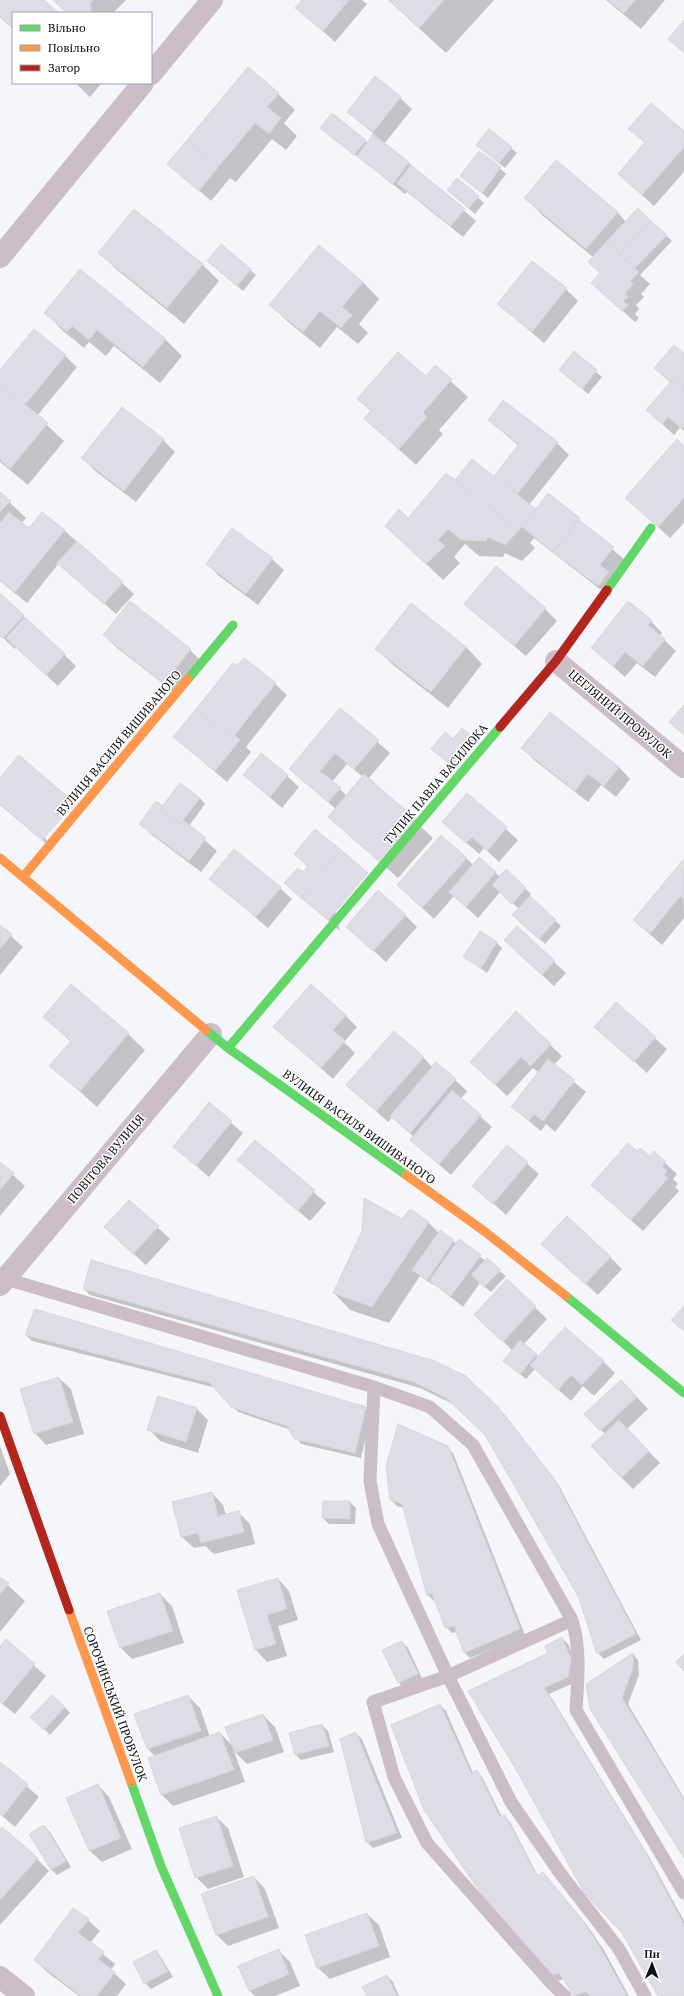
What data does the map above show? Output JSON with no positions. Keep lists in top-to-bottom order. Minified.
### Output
{"streets":{"street":["ЦЕГЛЯНИЙ ПРОВУЛОК","ВУЛИЦЯ ВАСИЛЯ ВИШИВАНОГО","ТУПИК ПАВЛА ВАСИЛЮКА","ПОВІТОВА ВУЛИЦЯ","СОРОЧИНСЬКИЙ ПРОВУЛОК"]},"crossings":[["ЦЕГЛЯНИЙ ПРОВУЛОК","ТУПИК ПАВЛА ВАСИЛЮКА"],["ВУЛИЦЯ ВАСИЛЯ ВИШИВАНОГО","ТУПИК ПАВЛА ВАСИЛЮКА"],["ВУЛИЦЯ ВАСИЛЯ ВИШИВАНОГО","ПОВІТОВА ВУЛИЦЯ"]],"legend":["Вільно","Повільно","Затор"],"north":"top"}
